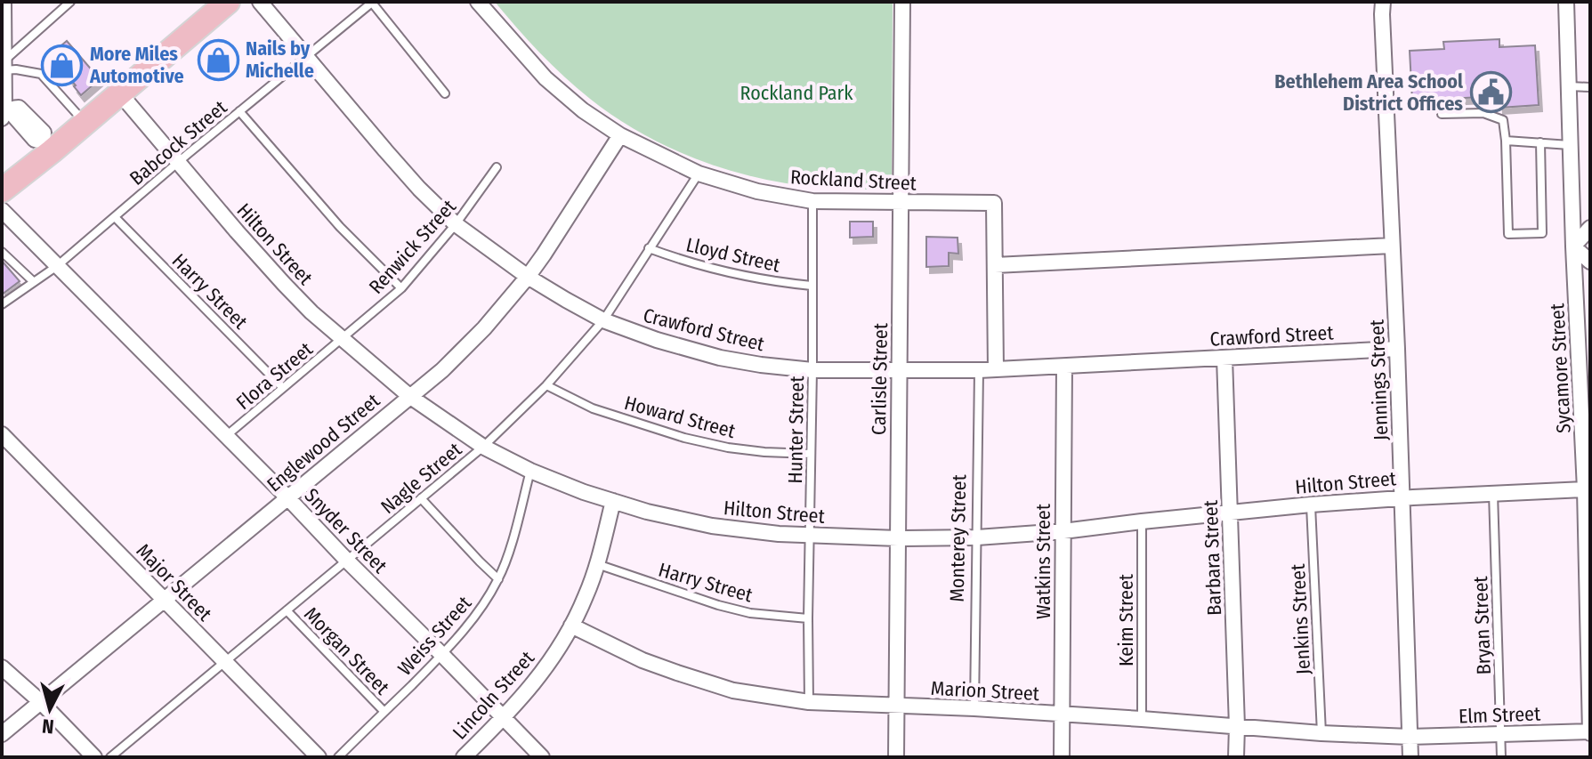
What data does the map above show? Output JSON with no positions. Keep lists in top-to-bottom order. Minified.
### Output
{"streets":{"street":["Rockland Street","Hilton Street","Crawford Street","Sycamore Street","Carlisle Street","Jennings Street","Englewood Street","Snyder Street","Barbara Street","Watkins Street","Major Street","Marion Street","Lincoln Street","Elm Street"],"lane":["Babcock Street","Renwick Street","Lloyd Street","Harry Street","Flora Street","Howard Street","Hunter Street","Nagle Street","Monterey Street","Jenkins Street","Keim Street","Bryan Street","Weiss Street","Morgan Street"]},"crossings":[["Babcock Street","Hilton Street"],["Babcock Street","Harry Street"],["Babcock Street","Crawford Street"],["Babcock Street","Snyder Street"],["Rockland Street","Carlisle Street"],["Rockland Street","Hunter Street"],["Rockland Street","Englewood Street"],["Rockland Street","Nagle Street"],["Hilton Street","Renwick Street"],["Hilton Street","Sycamore Street"],["Hilton Street","Flora Street"],["Hilton Street","Carlisle Street"],["Hilton Street","Jennings Street"],["Hilton Street","Hunter Street"],["Hilton Street","Englewood Street"],["Hilton Street","Nagle Street"],["Hilton Street","Monterey Street"],["Hilton Street","Barbara Street"],["Hilton Street","Watkins Street"],["Hilton Street","Jenkins Street"],["Hilton Street","Keim Street"],["Hilton Street","Bryan Street"],["Hilton Street","Weiss Street"],["Hilton Street","Lincoln Street"],["Renwick Street","Crawford Street"],["Renwick Street","Flora Street"],["Lloyd Street","Hunter Street"],["Lloyd Street","Nagle Street"],["Harry Street","Flora Street"],["Harry Street","Hunter Street"],["Harry Street","Lincoln Street"],["Crawford Street","Carlisle Street"],["Crawford Street","Jennings Street"],["Crawford Street","Hunter Street"],["Crawford Street","Englewood Street"],["Crawford Street","Nagle Street"],["Crawford Street","Monterey Street"],["Crawford Street","Barbara Street"],["Crawford Street","Watkins Street"],["Sycamore Street","Elm Street"],["Flora Street","Snyder Street"],["Carlisle Street","Marion Street"],["Jennings Street","Marion Street"],["Jennings Street","Elm Street"],["Howard Street","Hunter Street"],["Howard Street","Nagle Street"],["Hunter Street","Marion Street"],["Englewood Street","Snyder Street"],["Englewood Street","Major Street"],["Nagle Street","Snyder Street"],["Nagle Street","Major Street"],["Nagle Street","Morgan Street"],["Snyder Street","Weiss Street"],["Snyder Street","Lincoln Street"],["Monterey Street","Marion Street"],["Barbara Street","Marion Street"],["Watkins Street","Marion Street"],["Jenkins Street","Marion Street"],["Keim Street","Marion Street"],["Bryan Street","Elm Street"],["Weiss Street","Morgan Street"],["Marion Street","Lincoln Street"],["Marion Street","Elm Street"]],"parks":["Rockland Park"],"places":{"shop":["Nails by Michelle","More Miles Automotive"],"public building":["Bethlehem Area School District Offices"]},"north":"bottom"}
